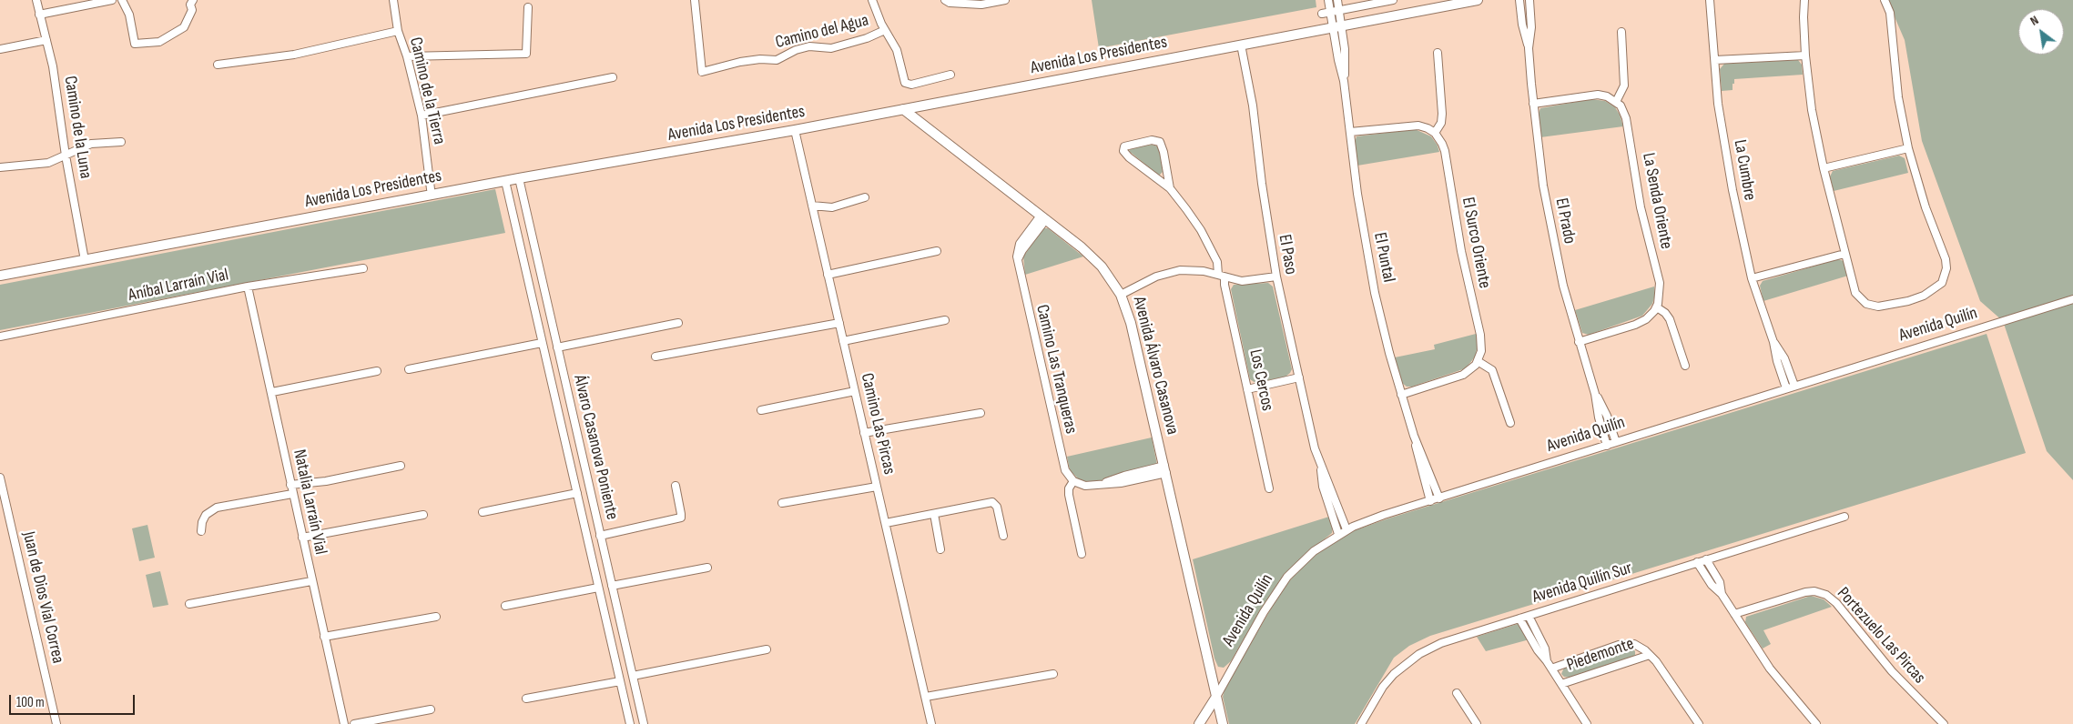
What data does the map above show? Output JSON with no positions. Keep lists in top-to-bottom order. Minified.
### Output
{"streets":{"street":["Camino del Agua","Avenida Los Presidentes","Camino de la Tierra","Camino de la Luna","La Cumbre","La Senda Oriente","El Prado","El Surco Oriente","El Paso","El Puntal","Aníbal Larraín Vial","Avenida Quilín","Avenida Álvaro Casanova","Camino Las Tranqueras","Los Cercos","Camino Las Pircas","Álvaro Casanova Poniente","Natalia Larraín Vial","Avenida Quilín Sur","Juan de Dios Vial Correa","Portezuelo Las Pircas","Piedemonte"]},"crossings":[["Avenida Los Presidentes","Camino de la Luna"],["Avenida Los Presidentes","El Paso"],["Avenida Los Presidentes","El Puntal"],["Avenida Los Presidentes","Avenida Álvaro Casanova"],["Avenida Los Presidentes","Camino Las Pircas"],["Avenida Los Presidentes","Álvaro Casanova Poniente"],["La Cumbre","Avenida Quilín"],["El Prado","Avenida Quilín"],["El Paso","Avenida Quilín"],["El Puntal","Avenida Quilín"],["Aníbal Larraín Vial","Natalia Larraín Vial"],["Avenida Quilín","Avenida Álvaro Casanova"],["Avenida Álvaro Casanova","Camino Las Tranqueras"],["Avenida Quilín Sur","Piedemonte"]],"scale_bar":"100 m","north":"top left"}
